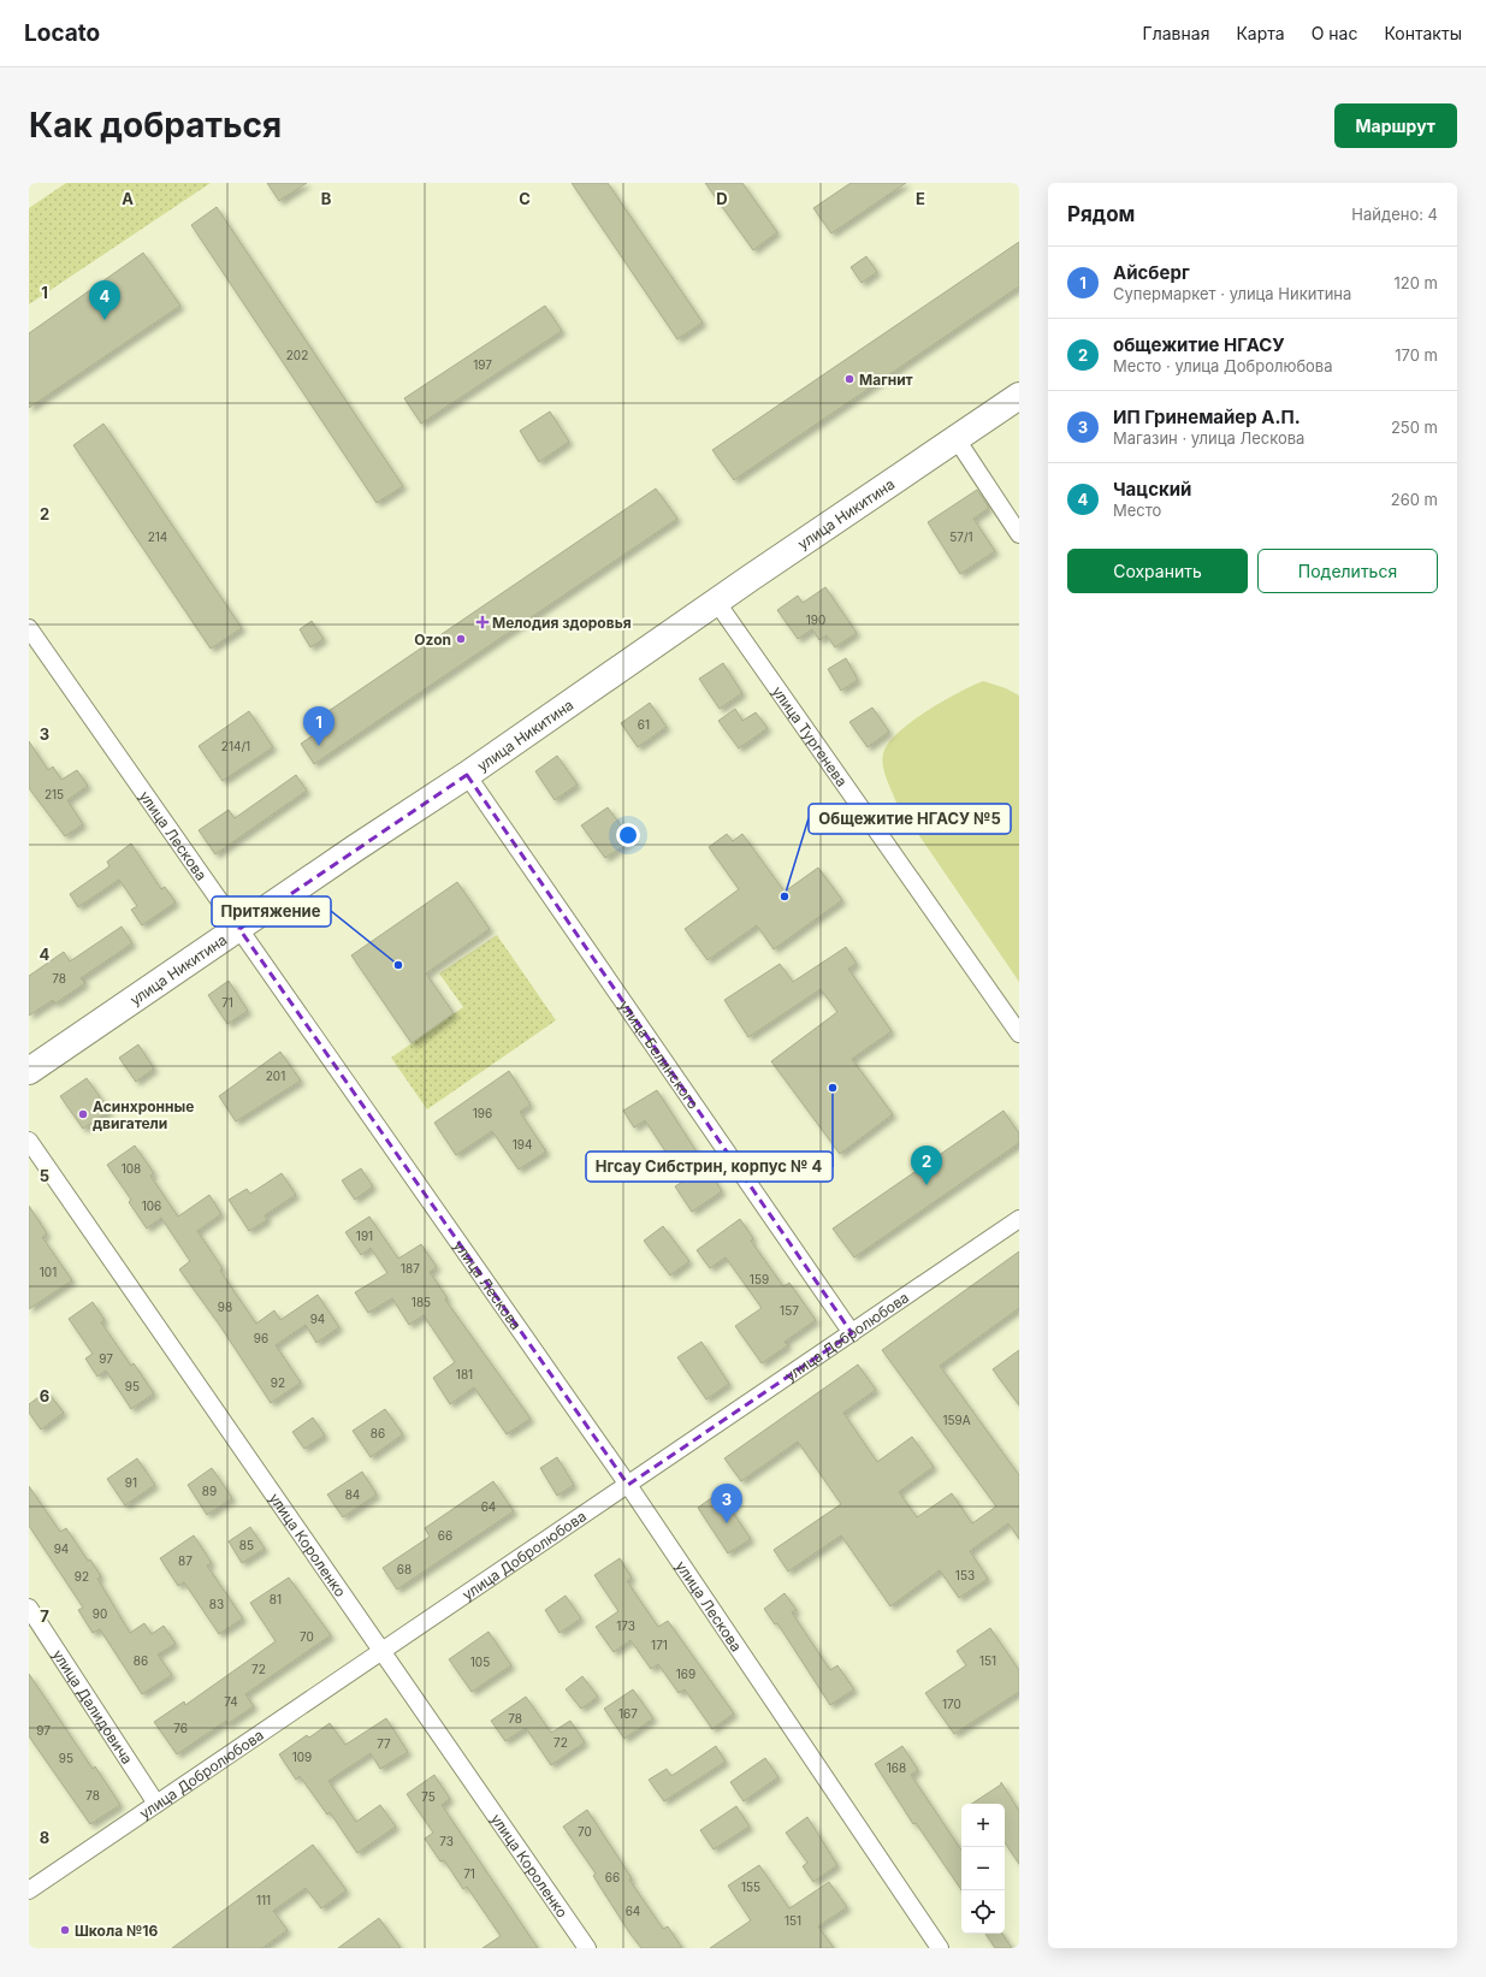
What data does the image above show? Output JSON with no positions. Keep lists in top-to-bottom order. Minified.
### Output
{"streets":{"main road":["улица Никитина"],"street":["улица Тургенева","улица Лескова","улица Белинского","улица Добролюбова","улица Короленко","улица Далидовича"]},"crossings":[["улица Никитина","улица Тургенева"],["улица Никитина","улица Лескова"],["улица Никитина","улица Белинского"],["улица Лескова","улица Добролюбова"],["улица Белинского","улица Добролюбова"],["улица Добролюбова","улица Короленко"],["улица Добролюбова","улица Далидовича"]],"places":{"other":["Магнит","Ozon","Общежитие НГАСУ №5","Притяжение","Нгсау Сибстрин, корпус № 4","Асинхронные двигатели","Школа №16"],"health":["Мелодия здоровья"]},"house_numbers":["202","197","214","57/1","190","61","214/1","215","78","71","201","196","194","108","106","191","187","101","159","185","98","157","94","96","97","181","92","95","159А","86","91","89","84","64","66","85","94","87","68","153","92","81","83","90","173","70","171","86","151","105","72","169","74","170","167","78","76","97","72","77","109","95","168","78","75","70","73","71","66","155","111","64","151"],"page":{"header":"Locato","nav":["Главная","Карта","О нас","Контакты"],"buttons":["Маршрут",["Сохранить","Поделиться"]],"title":"Как добраться","heading":["Рядом","Найдено: 4"],"list":[{"mark":"1","name":"Айсберг","note":"Супермаркет · улица Никитина","value":"120 m"},{"mark":"2","name":"общежитие НГАСУ","note":"Место · улица Добролюбова","value":"170 m"},{"mark":"3","name":"ИП Гринемайер А.П.","note":"Магазин · улица Лескова","value":"250 m"},{"mark":"4","name":"Чацский","note":"Место","value":"260 m"}],"pins":["4","1","2","3"],"map_buttons":["+","−"]},"grid":{"columns":["A","B","C","D","E"],"rows":["1","2","3","4","5","6","7","8"]}}
